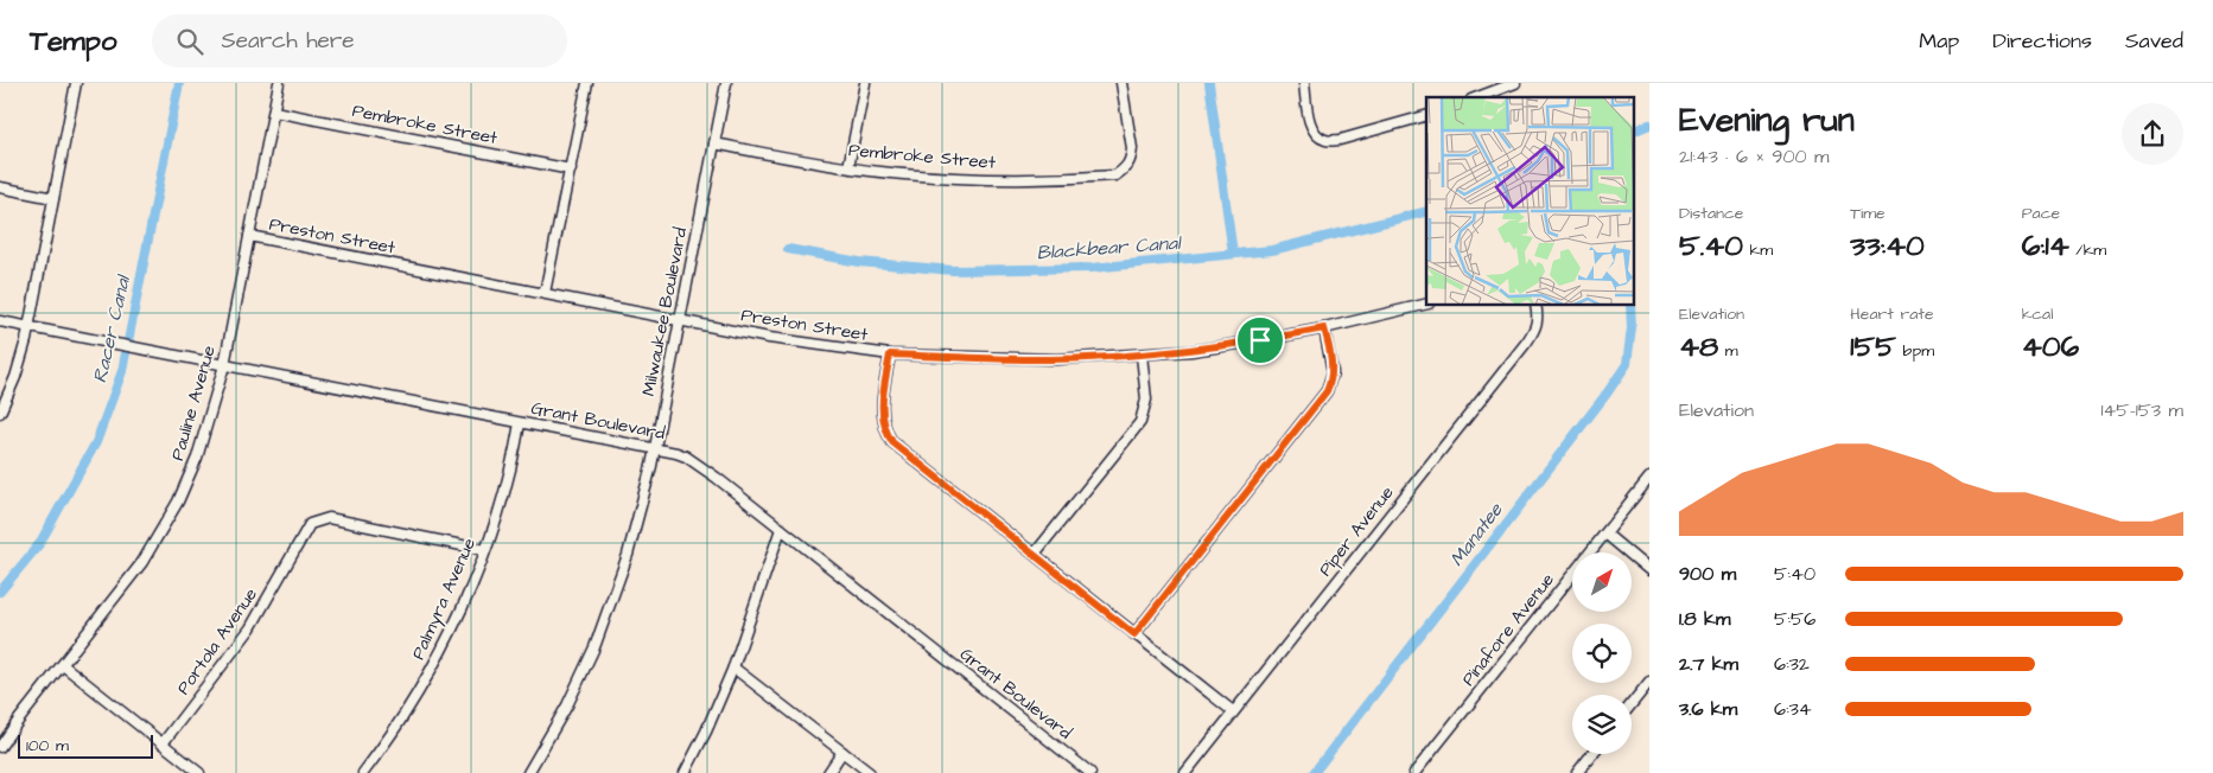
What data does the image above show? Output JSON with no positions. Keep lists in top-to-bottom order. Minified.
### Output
{"streets":{"street":["Pembroke Street","Preston Street","Milwaukee Boulevard","Pauline Avenue","Grant Boulevard","Piper Avenue","Palmyra Avenue","Pinafore Avenue","Portola Avenue"]},"crossings":[["Pembroke Street","Milwaukee Boulevard"],["Pembroke Street","Pauline Avenue"],["Preston Street","Milwaukee Boulevard"],["Preston Street","Pauline Avenue"],["Milwaukee Boulevard","Grant Boulevard"],["Pauline Avenue","Grant Boulevard"],["Grant Boulevard","Palmyra Avenue"],["Palmyra Avenue","Portola Avenue"]],"water":["Blackbear Canal","Racer Canal","Manatee"],"scale_bar":"100 m","north":"top right","page":{"header":"Tempo","search":"Search here","nav":["Map","Directions","Saved"],"heading":["Evening run","21:43 · 6 × 900 m"],"stats":[["Distance","5.40 km"],["Time","33:40"],["Pace","6:14 /km"],["Elevation","48 m"],["Heart rate","155 bpm"],["kcal","406"]],"chart":["Elevation","145–153 m"],"list":[{"name":"900 m","note":"5:40"},{"name":"1.8 km","note":"5:56"},{"name":"2.7 km","note":"6:32"},{"name":"3.6 km","note":"6:34"}],"scale":"100 m"}}
